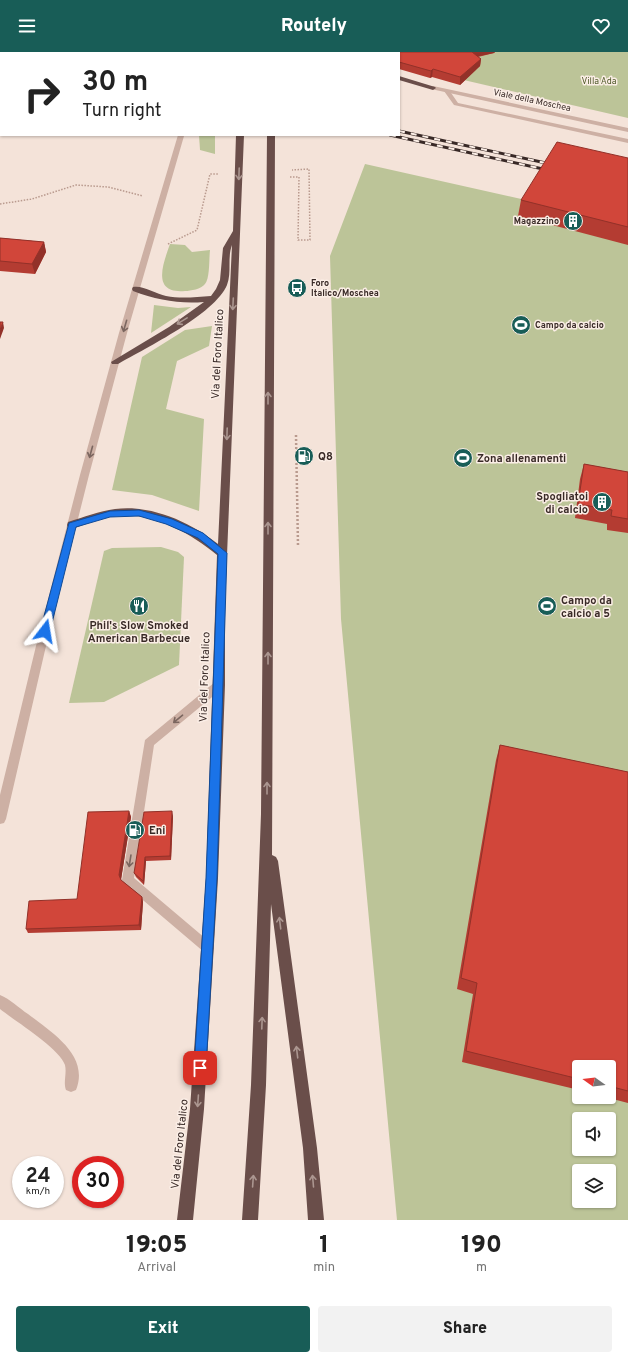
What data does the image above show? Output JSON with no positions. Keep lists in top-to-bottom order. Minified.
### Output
{"streets":{"highway":["Via del Foro Italico"],"street":["Viale della Moschea"]},"parks":["Villa Ada"],"places":{"building":["Magazzino","Spogliatoi di calcio"],"bus stop":["Foro Italico/Moschea"],"sports":["Campo da calcio","Zona allenamenti","Campo da calcio a 5"],"fuel station":["Q8","Eni"],"restaurant":["Phil's Slow Smoked American Barbecue"]},"north":"left","page":{"header":"Routely","turn":["30 m","Turn right"],"speed":"24 km/h","limit":"30","eta":["19:05","Arrival","1","min","190","m"],"buttons":["Exit","Share"]}}
